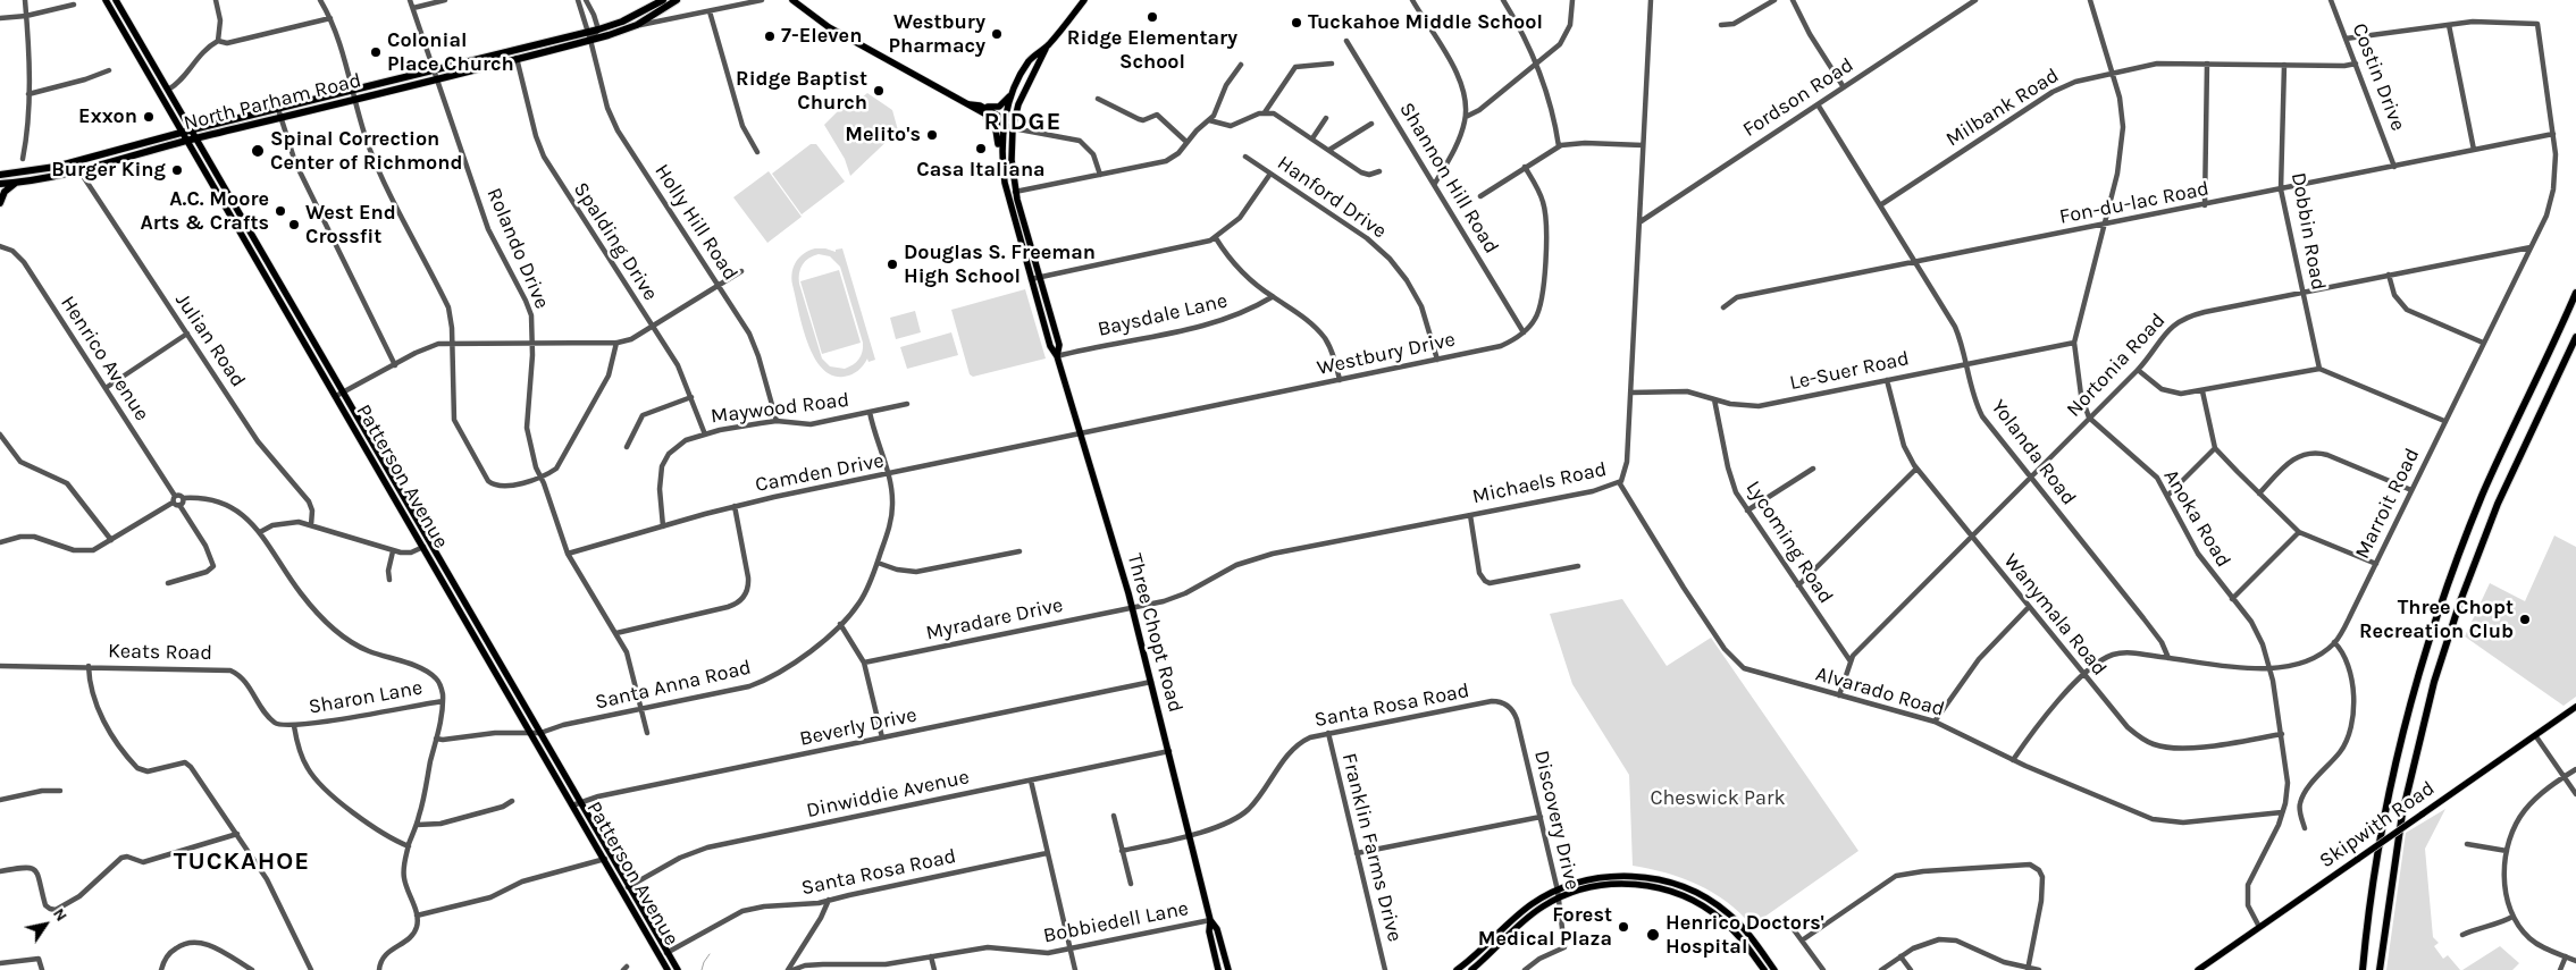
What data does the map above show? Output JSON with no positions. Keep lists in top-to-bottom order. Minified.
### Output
{"streets":{"highway":["North Parham Road"],"main road":["Patterson Avenue","Three Chopt Road","Skipwith Road"],"street":["Costin Drive","Fordson Road","Milbank Road","Shannon Hill Road","Hanford Drive","Fon-du-lac Road","Holly Hill Road","Dobbin Road","Spalding Drive","Rolando Drive","Baysdale Lane","Julian Road","Westbury Drive","Henrico Avenue","Nortonia Road","Le-Suer Road","Maywood Road","Yolanda Road","Camden Drive","Michaels Road","Marroit Road","Anoka Road","Lycoming Road","Wanymala Road","Myradare Drive","Keats Road","Santa Anna Road","Alvarado Road","Sharon Lane","Santa Rosa Road","Beverly Drive","Dinwiddie Avenue","Discovery Drive","Franklin Farms Drive","Bobbiedell Lane"]},"crossings":[["Costin Drive","Milbank Road"],["Costin Drive","Fon-du-lac Road"],["Fordson Road","Yolanda Road"],["Fordson Road","Michaels Road"],["North Parham Road","Holly Hill Road"],["North Parham Road","Spalding Drive"],["North Parham Road","Rolando Drive"],["North Parham Road","Julian Road"],["North Parham Road","Patterson Avenue"],["Milbank Road","Dobbin Road"],["Milbank Road","Yolanda Road"],["Shannon Hill Road","Westbury Drive"],["Hanford Drive","Westbury Drive"],["Fon-du-lac Road","Dobbin Road"],["Fon-du-lac Road","Yolanda Road"],["Fon-du-lac Road","Marroit Road"],["Holly Hill Road","Maywood Road"],["Dobbin Road","Nortonia Road"],["Spalding Drive","Maywood Road"],["Rolando Drive","Camden Drive"],["Rolando Drive","Santa Anna Road"],["Baysdale Lane","Three Chopt Road"],["Westbury Drive","Camden Drive"],["Westbury Drive","Three Chopt Road"],["Nortonia Road","Yolanda Road"],["Nortonia Road","Marroit Road"],["Nortonia Road","Anoka Road"],["Nortonia Road","Lycoming Road"],["Nortonia Road","Wanymala Road"],["Nortonia Road","Alvarado Road"],["Le-Suer Road","Yolanda Road"],["Le-Suer Road","Michaels Road"],["Le-Suer Road","Lycoming Road"],["Le-Suer Road","Wanymala Road"],["Maywood Road","Camden Drive"],["Maywood Road","Santa Anna Road"],["Yolanda Road","Marroit Road"],["Camden Drive","Three Chopt Road"],["Camden Drive","Santa Anna Road"],["Patterson Avenue","Santa Anna Road"],["Patterson Avenue","Santa Rosa Road"],["Patterson Avenue","Beverly Drive"],["Patterson Avenue","Dinwiddie Avenue"],["Michaels Road","Myradare Drive"],["Michaels Road","Three Chopt Road"],["Michaels Road","Alvarado Road"],["Marroit Road","Anoka Road"],["Marroit Road","Wanymala Road"],["Marroit Road","Alvarado Road"],["Anoka Road","Wanymala Road"],["Anoka Road","Alvarado Road"],["Anoka Road","Skipwith Road"],["Myradare Drive","Three Chopt Road"],["Three Chopt Road","Santa Rosa Road"],["Three Chopt Road","Beverly Drive"],["Three Chopt Road","Dinwiddie Avenue"],["Three Chopt Road","Bobbiedell Lane"],["Keats Road","Sharon Lane"],["Santa Rosa Road","Discovery Drive"],["Santa Rosa Road","Franklin Farms Drive"]],"districts":["RIDGE","TUCKAHOE"],"parks":["Cheswick Park"],"places":["Ridge Elementary School","Tuckahoe Middle School","Westbury Pharmacy","7-Eleven","Colonial Place Church","Ridge Baptist Church","Exxon","Melito's","Casa Italiana","Spinal Correction Center of Richmond","Burger King","A.C. Moore Arts & Crafts","West End Crossfit","Douglas S. Freeman High School","Three Chopt Recreation Club","Forest Medical Plaza","Henrico Doctors' Hospital"],"north":"top right"}
